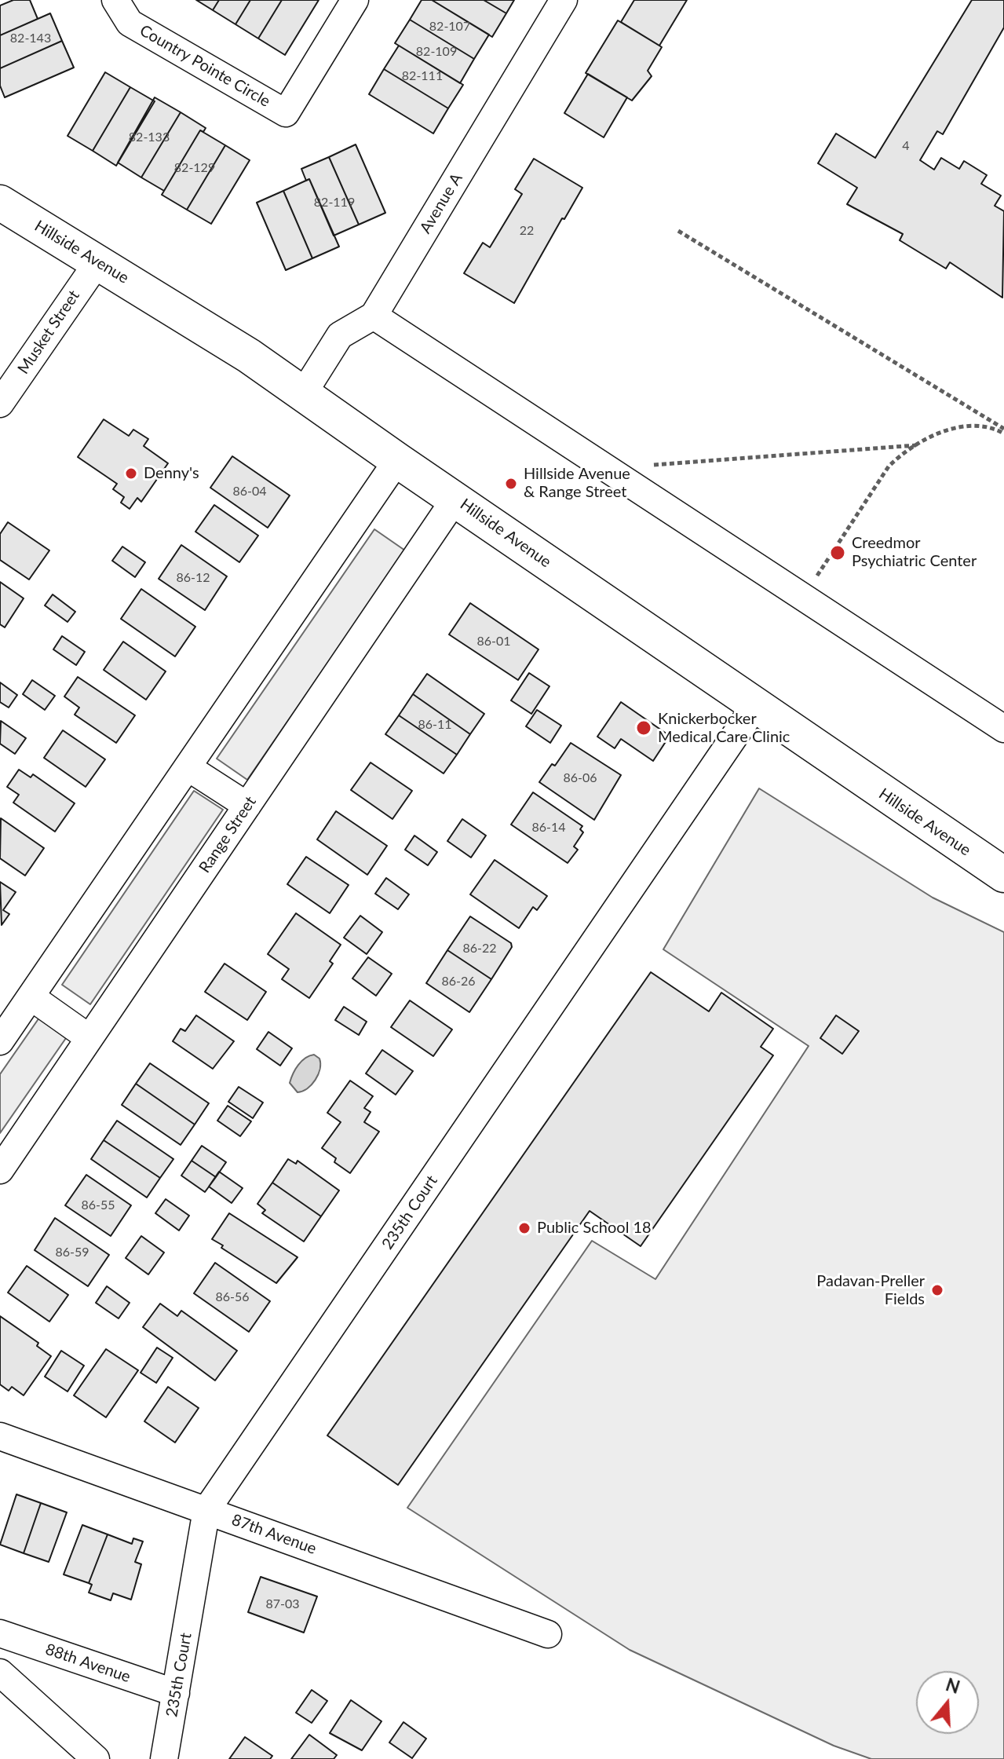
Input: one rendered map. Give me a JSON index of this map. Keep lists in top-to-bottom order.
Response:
{
  "streets": {
    "main road": ["Hillside Avenue"],
    "street": [
      "Country Pointe Circle",
      "Avenue A",
      "Musket Street",
      "Range Street",
      "235th Court",
      "87th Avenue",
      "88th Avenue"
    ]
  },
  "crossings": [
    ["Avenue A", "Hillside Avenue"],
    ["Hillside Avenue", "Musket Street"],
    ["Hillside Avenue", "Range Street"],
    ["Hillside Avenue", "235th Court"],
    ["235th Court", "87th Avenue"],
    ["235th Court", "88th Avenue"]
  ],
  "places": [
    "Denny's",
    "Hillside Avenue & Range Street",
    "Creedmor Psychiatric Center",
    "Knickerbocker Medical Care Clinic",
    "Public School 18",
    "Padavan-Preller Fields"
  ],
  "house_numbers": [
    "82-107",
    "82-143",
    "82-109",
    "82-111",
    "82-133",
    "4",
    "82-129",
    "82-119",
    "22",
    "86-04",
    "86-12",
    "86-01",
    "86-11",
    "86-06",
    "86-14",
    "86-22",
    "86-26",
    "86-55",
    "86-59",
    "86-56",
    "87-03"
  ],
  "north": "top"
}
